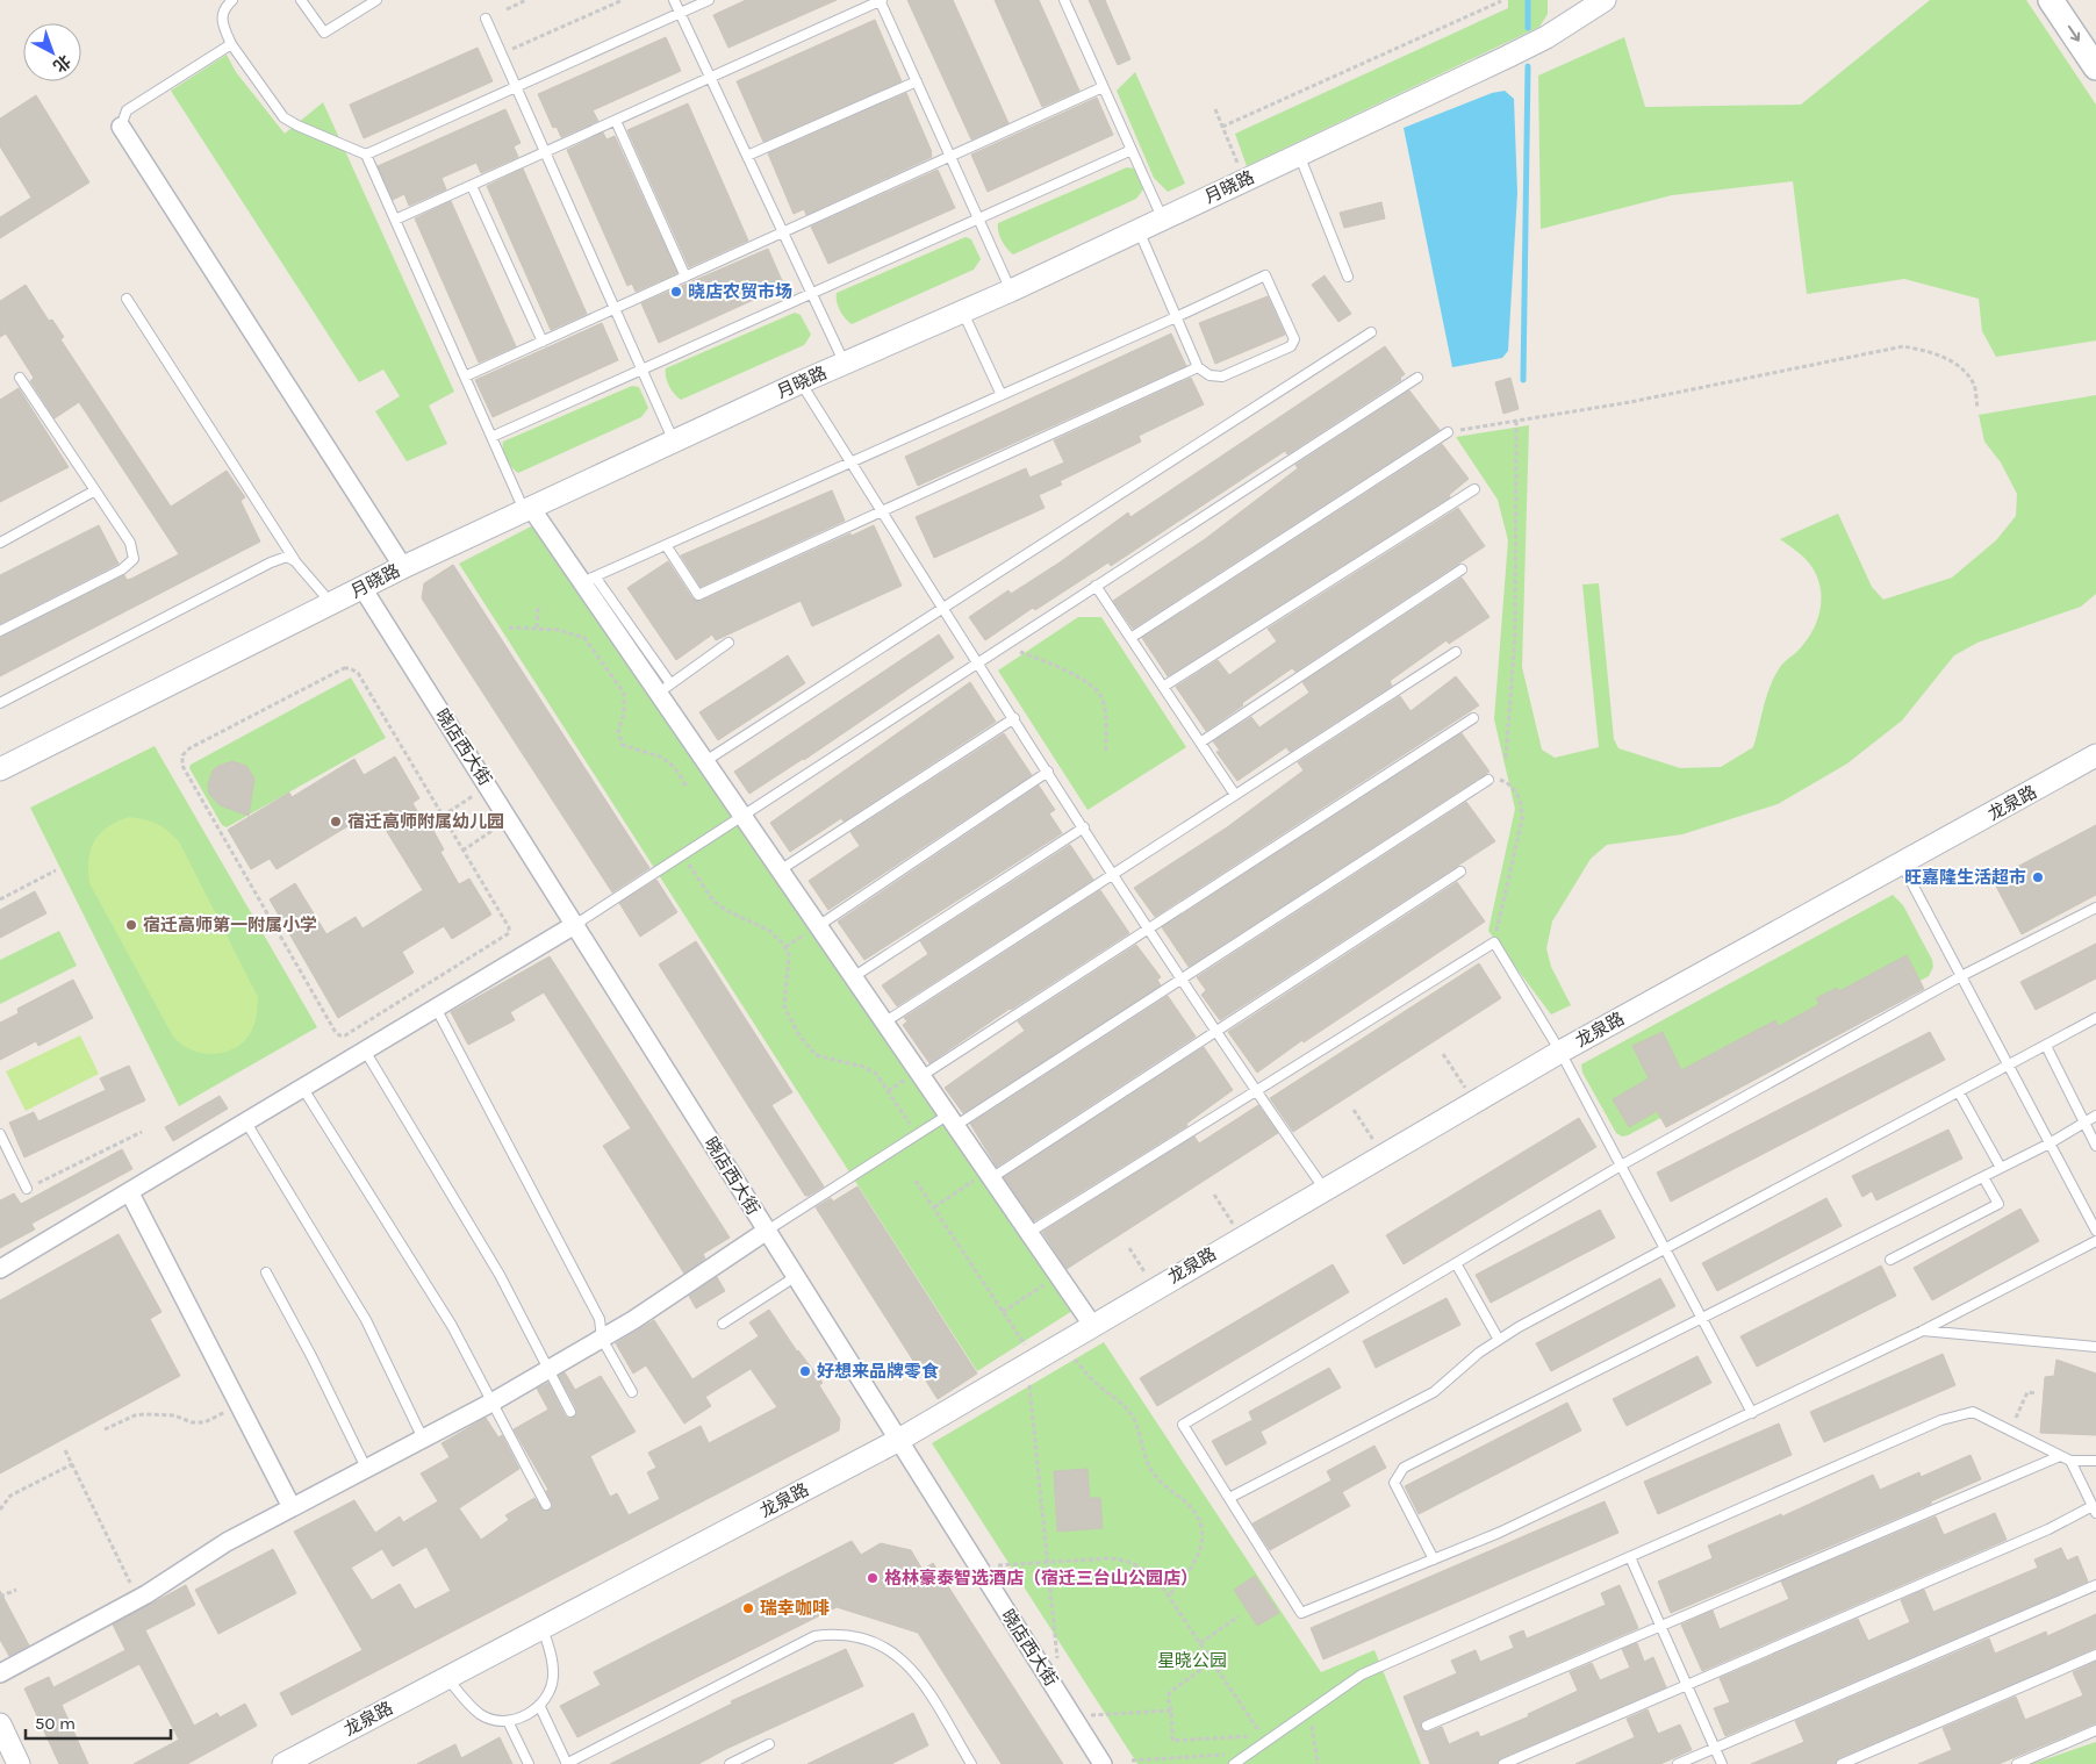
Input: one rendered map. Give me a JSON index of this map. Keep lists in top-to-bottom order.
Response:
{
  "streets": {
    "street": ["月晓路", "晓店西大街", "龙泉路"]
  },
  "crossings": [
    ["月晓路", "晓店西大街"],
    ["晓店西大街", "龙泉路"]
  ],
  "parks": ["星晓公园"],
  "places": [
    "晓店农贸市场",
    "宿迁高师附属幼儿园",
    "旺嘉隆生活超市",
    "宿迁高师第一附属小学",
    "好想来品牌零食",
    "格林豪泰智选酒店（宿迁三台山公园店）",
    "瑞幸咖啡"
  ],
  "scale_bar": "50 m",
  "north": "bottom right"
}
